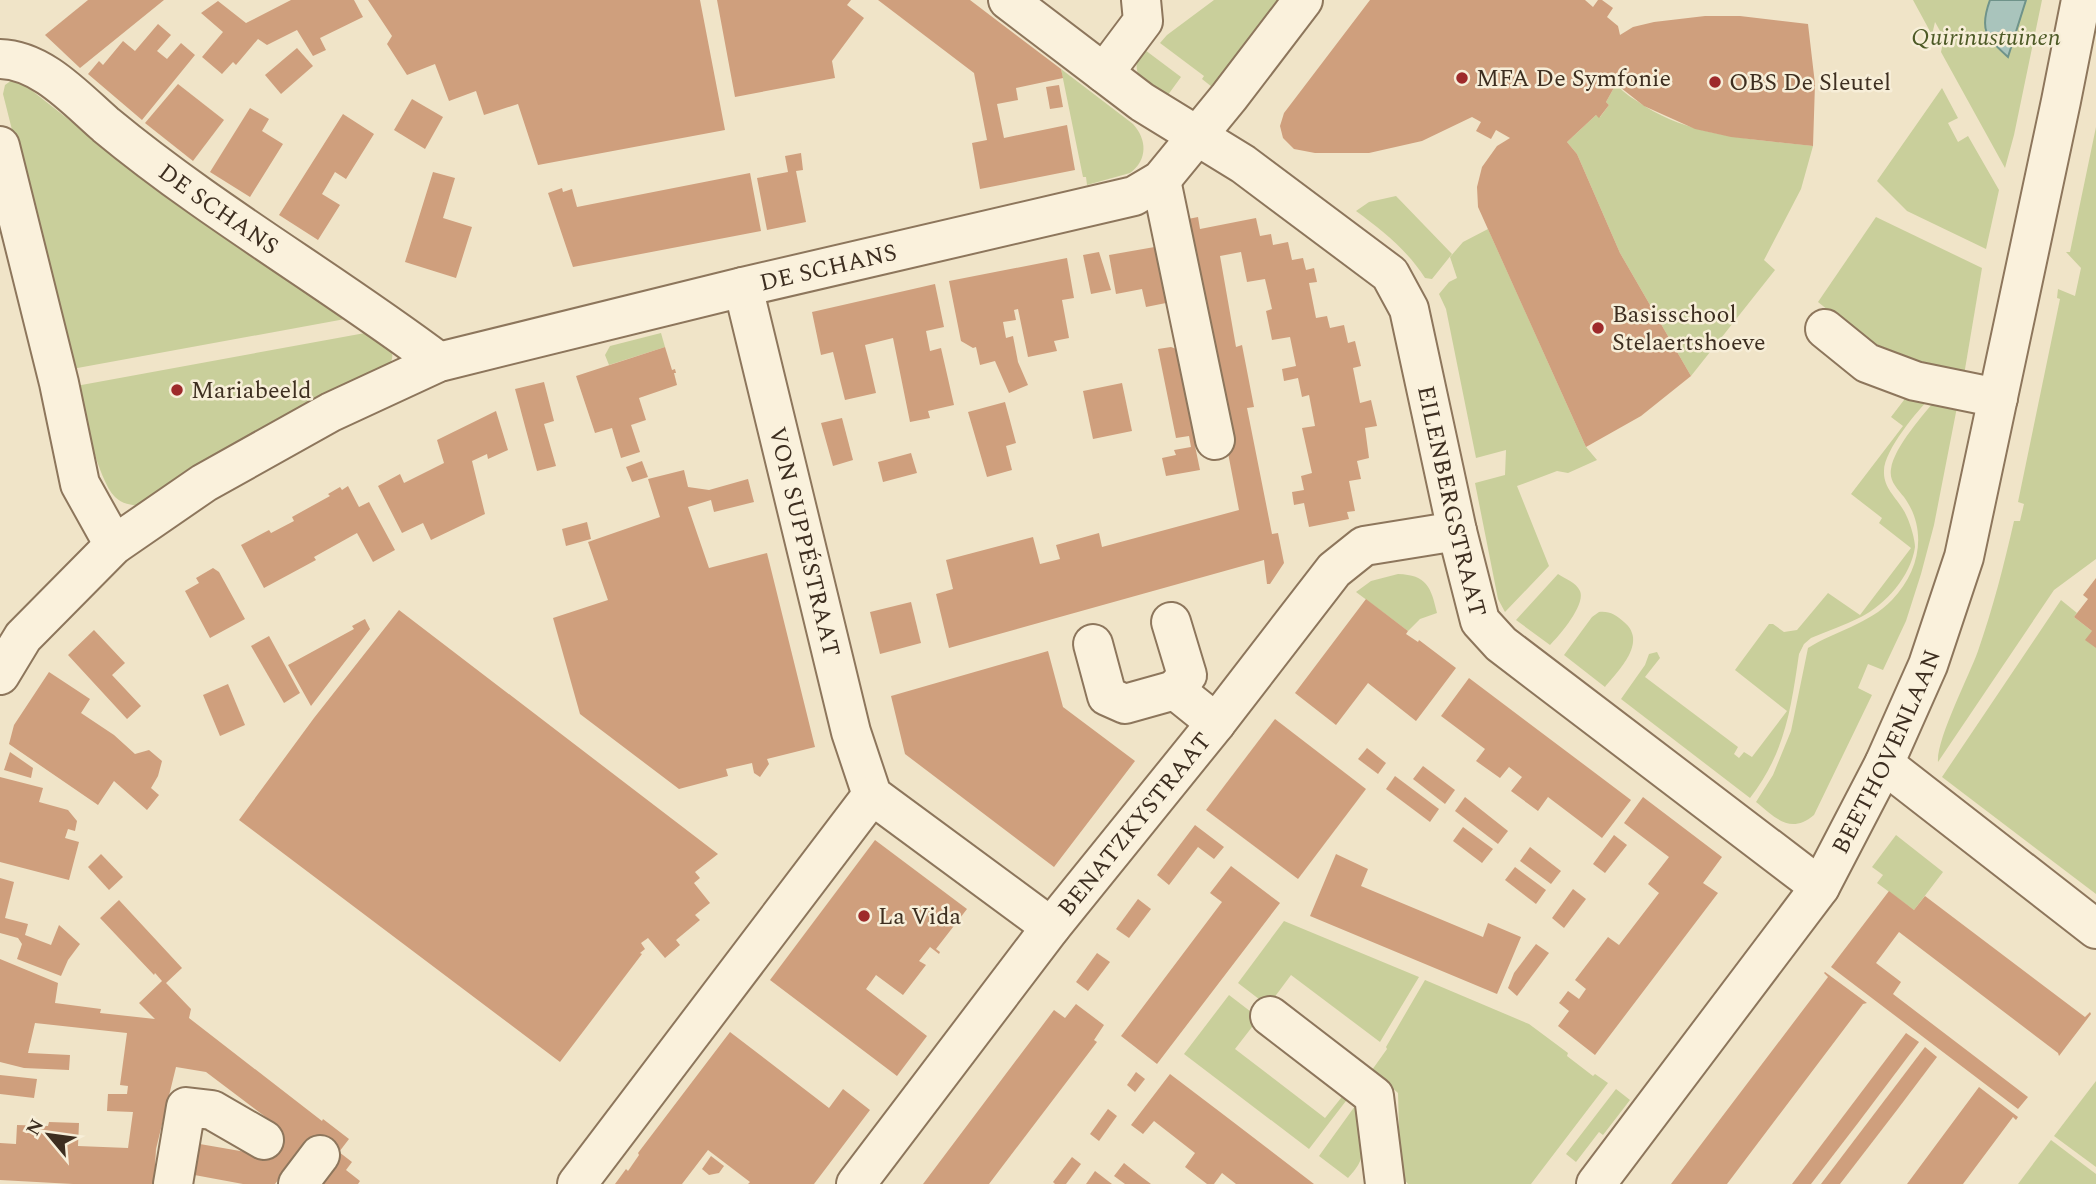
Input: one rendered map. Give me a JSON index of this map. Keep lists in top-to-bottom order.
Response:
{
  "streets": {
    "street": [
      "DE SCHANS",
      "EILENBERGSTRAAT",
      "VON SUPPÉSTRAAT",
      "BEETHOVENLAAN",
      "BENATZKYSTRAAT"
    ]
  },
  "crossings": [
    ["DE SCHANS", "EILENBERGSTRAAT"],
    ["DE SCHANS", "VON SUPPÉSTRAAT"],
    ["EILENBERGSTRAAT", "BEETHOVENLAAN"],
    ["EILENBERGSTRAAT", "BENATZKYSTRAAT"]
  ],
  "parks": ["Quirinustuinen"],
  "places": [
    "MFA De Symfonie",
    "OBS De Sleutel",
    "Basisschool Stelaertshoeve",
    "Mariabeeld",
    "La Vida"
  ],
  "north": "top left"
}
